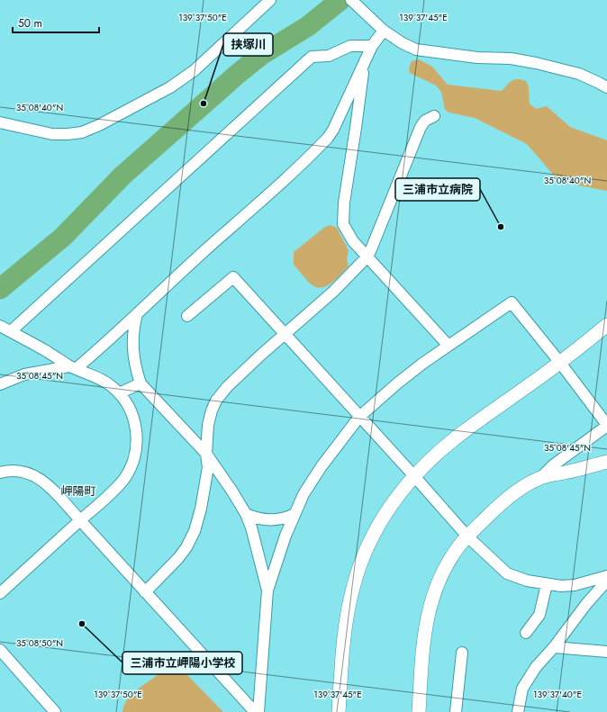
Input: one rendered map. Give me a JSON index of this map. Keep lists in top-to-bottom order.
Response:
{
  "districts": ["岬陽町"],
  "places": ["挟塚川", "三浦市立病院", "三浦市立岬陽小学校"],
  "scale_bar": "50 m",
  "coordinates": [
    "139°37'50\"E",
    "139°37'45\"E",
    "35°08'40\"N",
    "35°08'45\"N",
    "35°08'50\"N",
    "139°37'40\"E"
  ]
}
